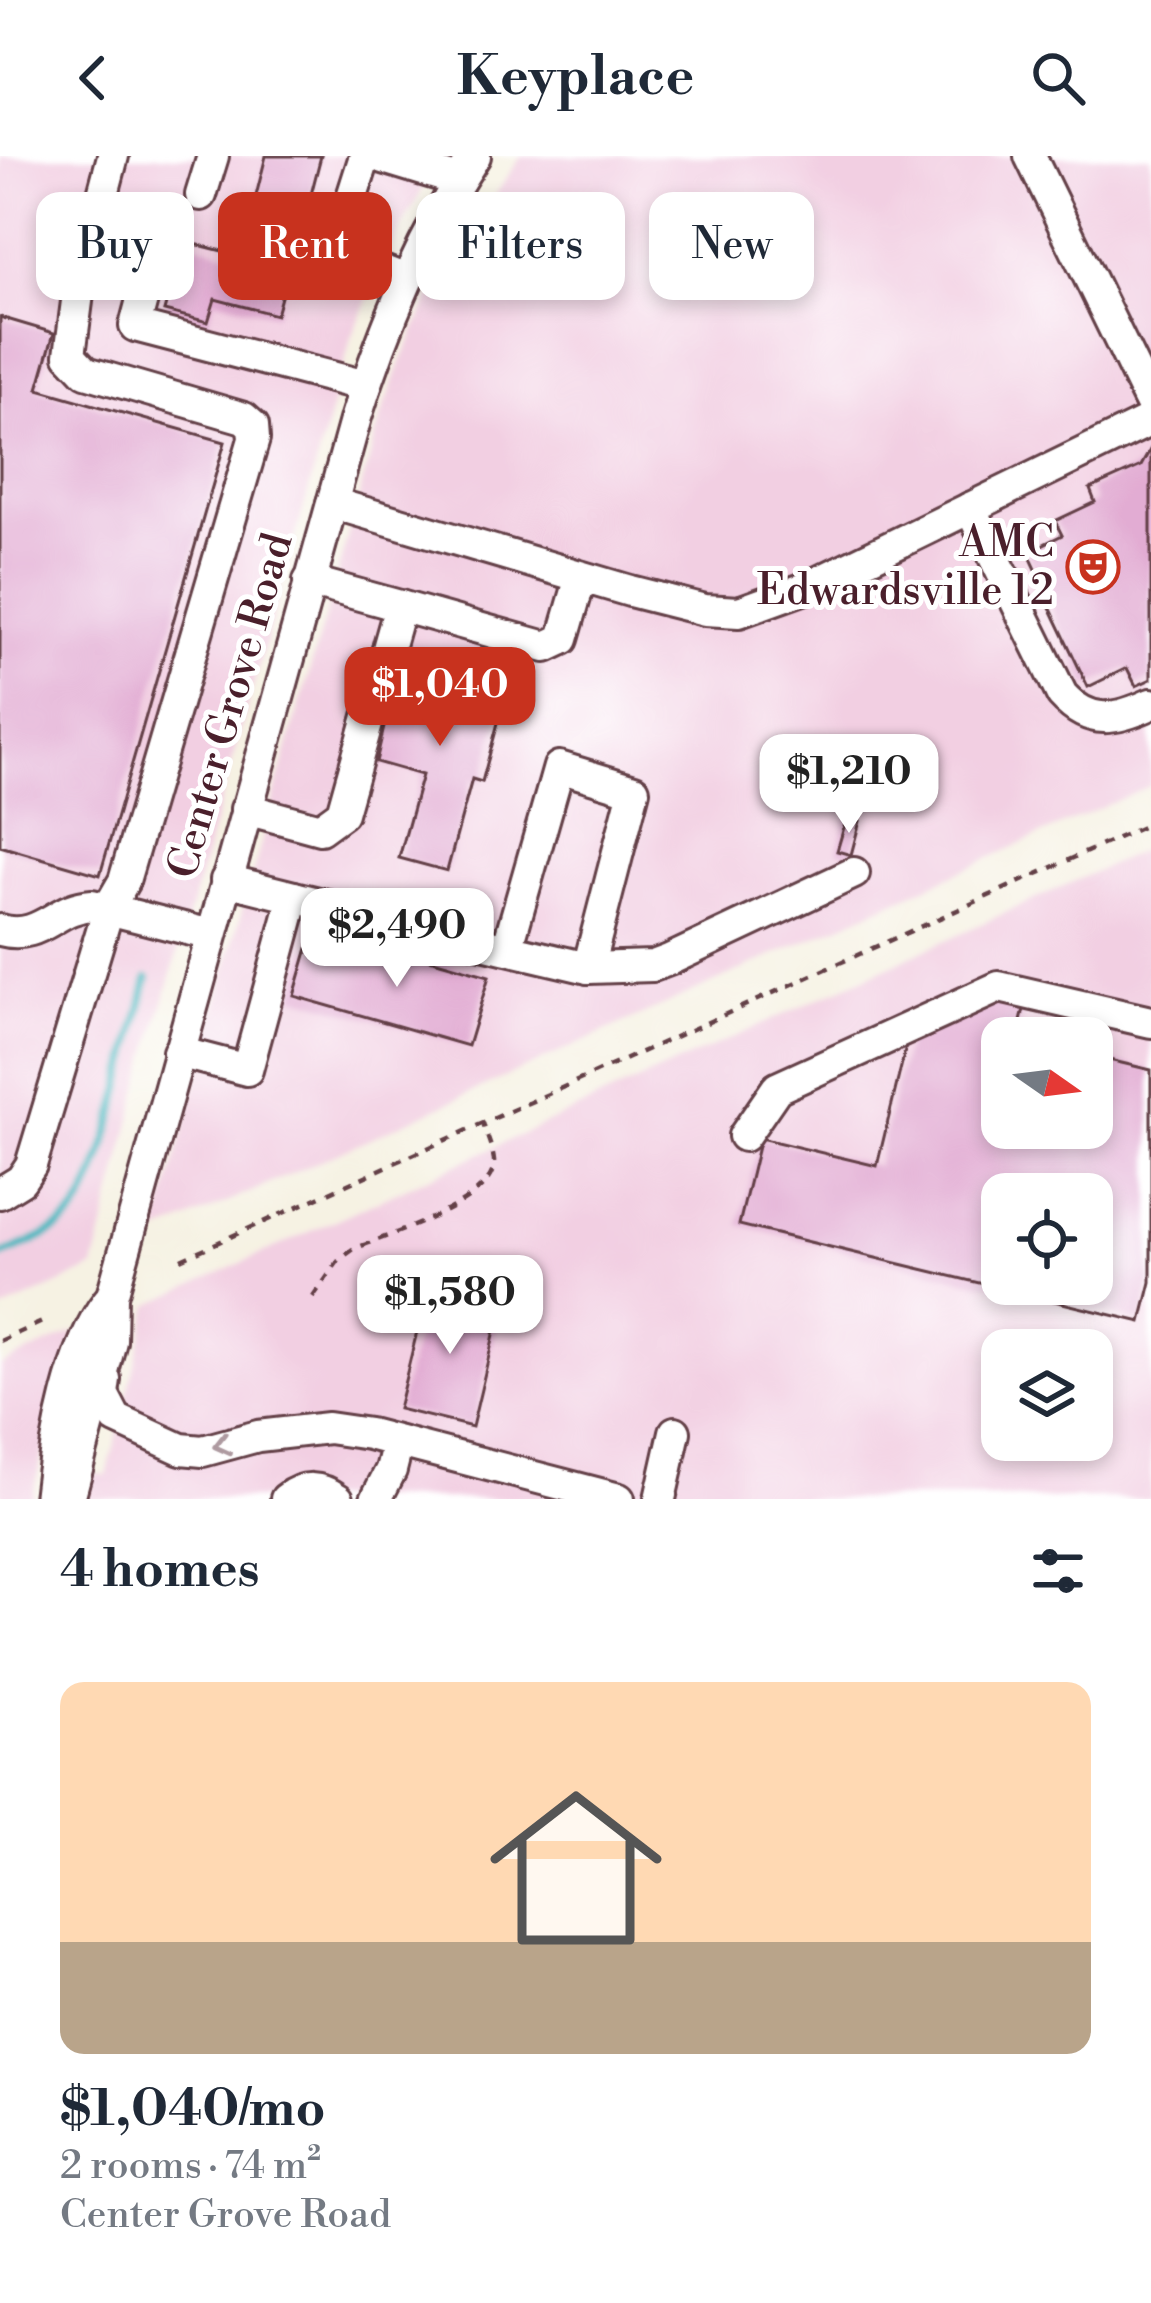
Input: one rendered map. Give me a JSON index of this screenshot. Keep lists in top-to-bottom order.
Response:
{
  "streets": {
    "street": ["Center Grove Road"]
  },
  "places": {
    "theatre": ["AMC Edwardsville 12"]
  },
  "north": "right",
  "page": {
    "header": "Keyplace",
    "chip": [
      "Buy",
      "Rent",
      "Filters",
      "New"
    ],
    "price": [
      "$1,040",
      "$1,210",
      "$2,490",
      "$1,580"
    ],
    "heading": "4 homes",
    "list": [
      {
        "name": "$1,040/mo",
        "note": "2 rooms · 74 m² · Center Grove Road"
      }
    ]
  }
}
